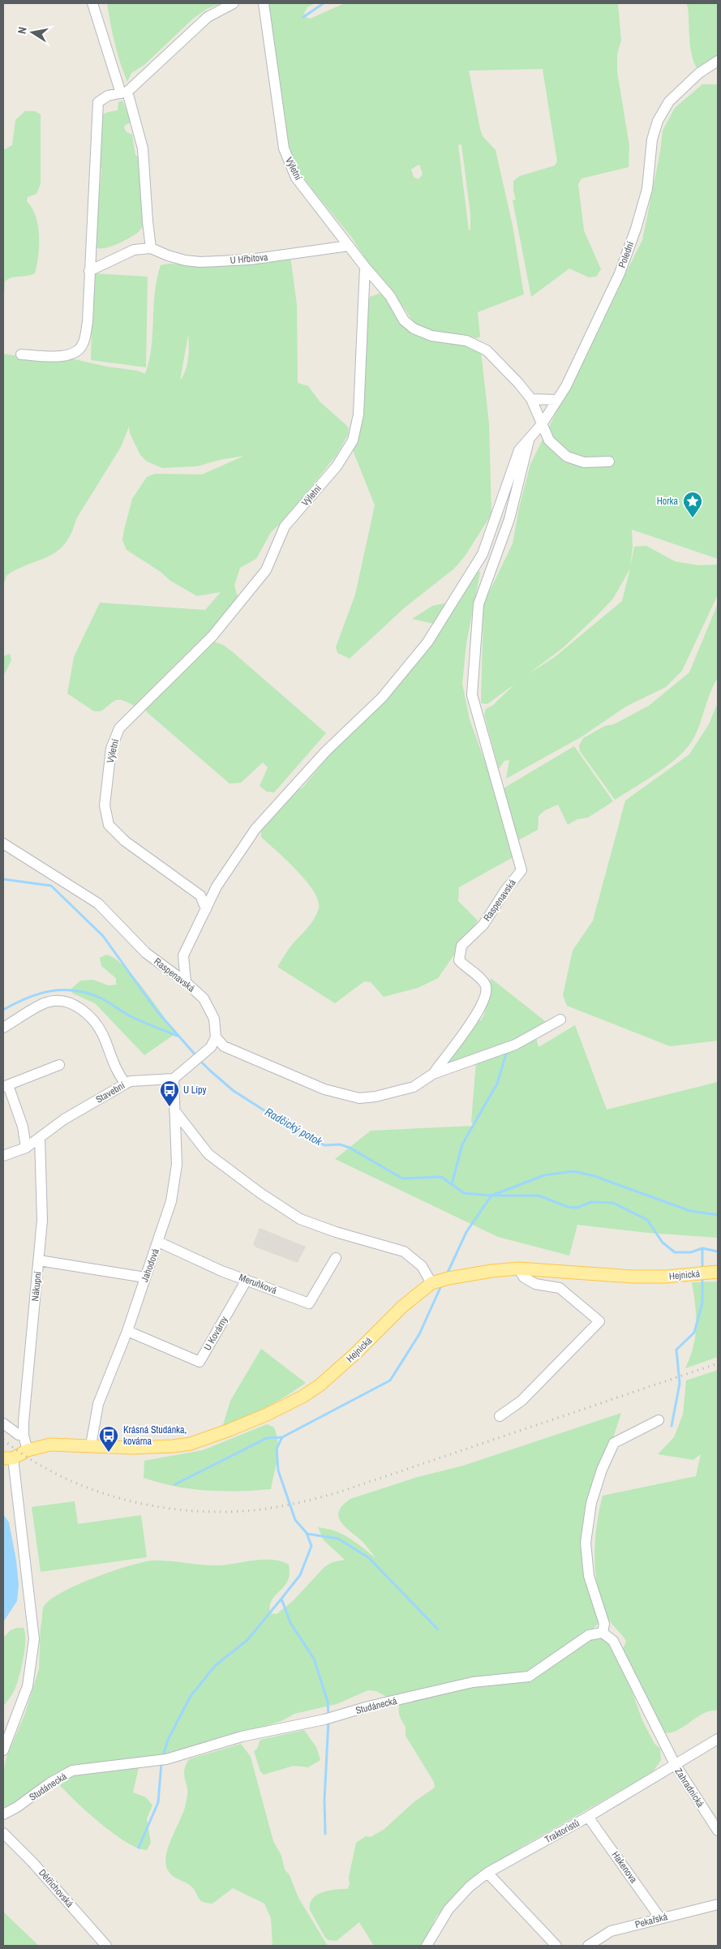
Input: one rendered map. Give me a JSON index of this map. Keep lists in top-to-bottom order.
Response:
{
  "streets": {
    "main road": ["Hejnická"],
    "street": [
      "Výletní",
      "Polední",
      "U Hřbitova",
      "Raspenavská",
      "Stavební",
      "Jahodová",
      "Meruňková",
      "Nákupní",
      "U Kovárny",
      "Studánecká",
      "Zahradnická",
      "Traktoristů",
      "Hakenova",
      "Dětřichovská",
      "Pekařská"
    ]
  },
  "crossings": [
    ["Výletní", "Polední"],
    ["Výletní", "U Hřbitova"],
    ["Polední", "Raspenavská"],
    ["Stavební", "Jahodová"],
    ["Stavební", "Nákupní"],
    ["Jahodová", "Hejnická"],
    ["Jahodová", "Meruňková"],
    ["Jahodová", "U Kovárny"],
    ["Hejnická", "Nákupní"],
    ["Meruňková", "U Kovárny"],
    ["Zahradnická", "Traktoristů"],
    ["Traktoristů", "Hakenova"],
    ["Hakenova", "Pekařská"]
  ],
  "water": ["Radčický potok"],
  "places": {
    "place": ["Horka"],
    "bus stop": ["U Lípy", "Krásná Studánka, kovárna"]
  },
  "north": "left"
}
